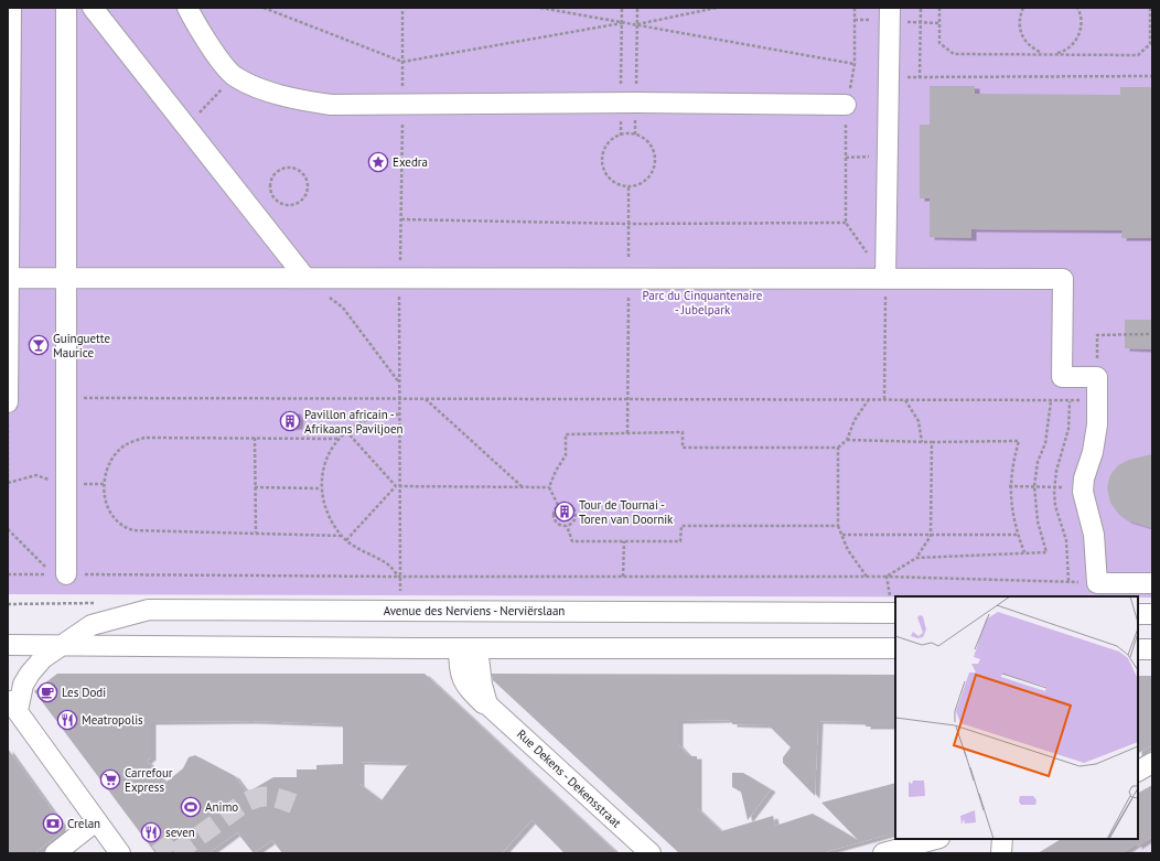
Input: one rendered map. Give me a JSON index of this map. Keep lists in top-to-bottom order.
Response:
{
  "streets": {
    "street": ["Avenue des Nerviens - Nerviërslaan", "Rue Dekens - Dekensstraat"]
  },
  "parks": ["Parc du Cinquantenaire - Jubelpark"],
  "places": {
    "place": ["Exedra"],
    "bar": ["Guinguette Maurice"],
    "building": ["Pavillon africain - Afrikaans Paviljoen", "Tour de Tournai - Toren van Doornik"],
    "cafe": ["Les Dodi"],
    "restaurant": ["Meatropolis", "seven"],
    "supermarket": ["Carrefour Express"],
    "sports": ["Animo"],
    "bank": ["Crelan"]
  }
}
